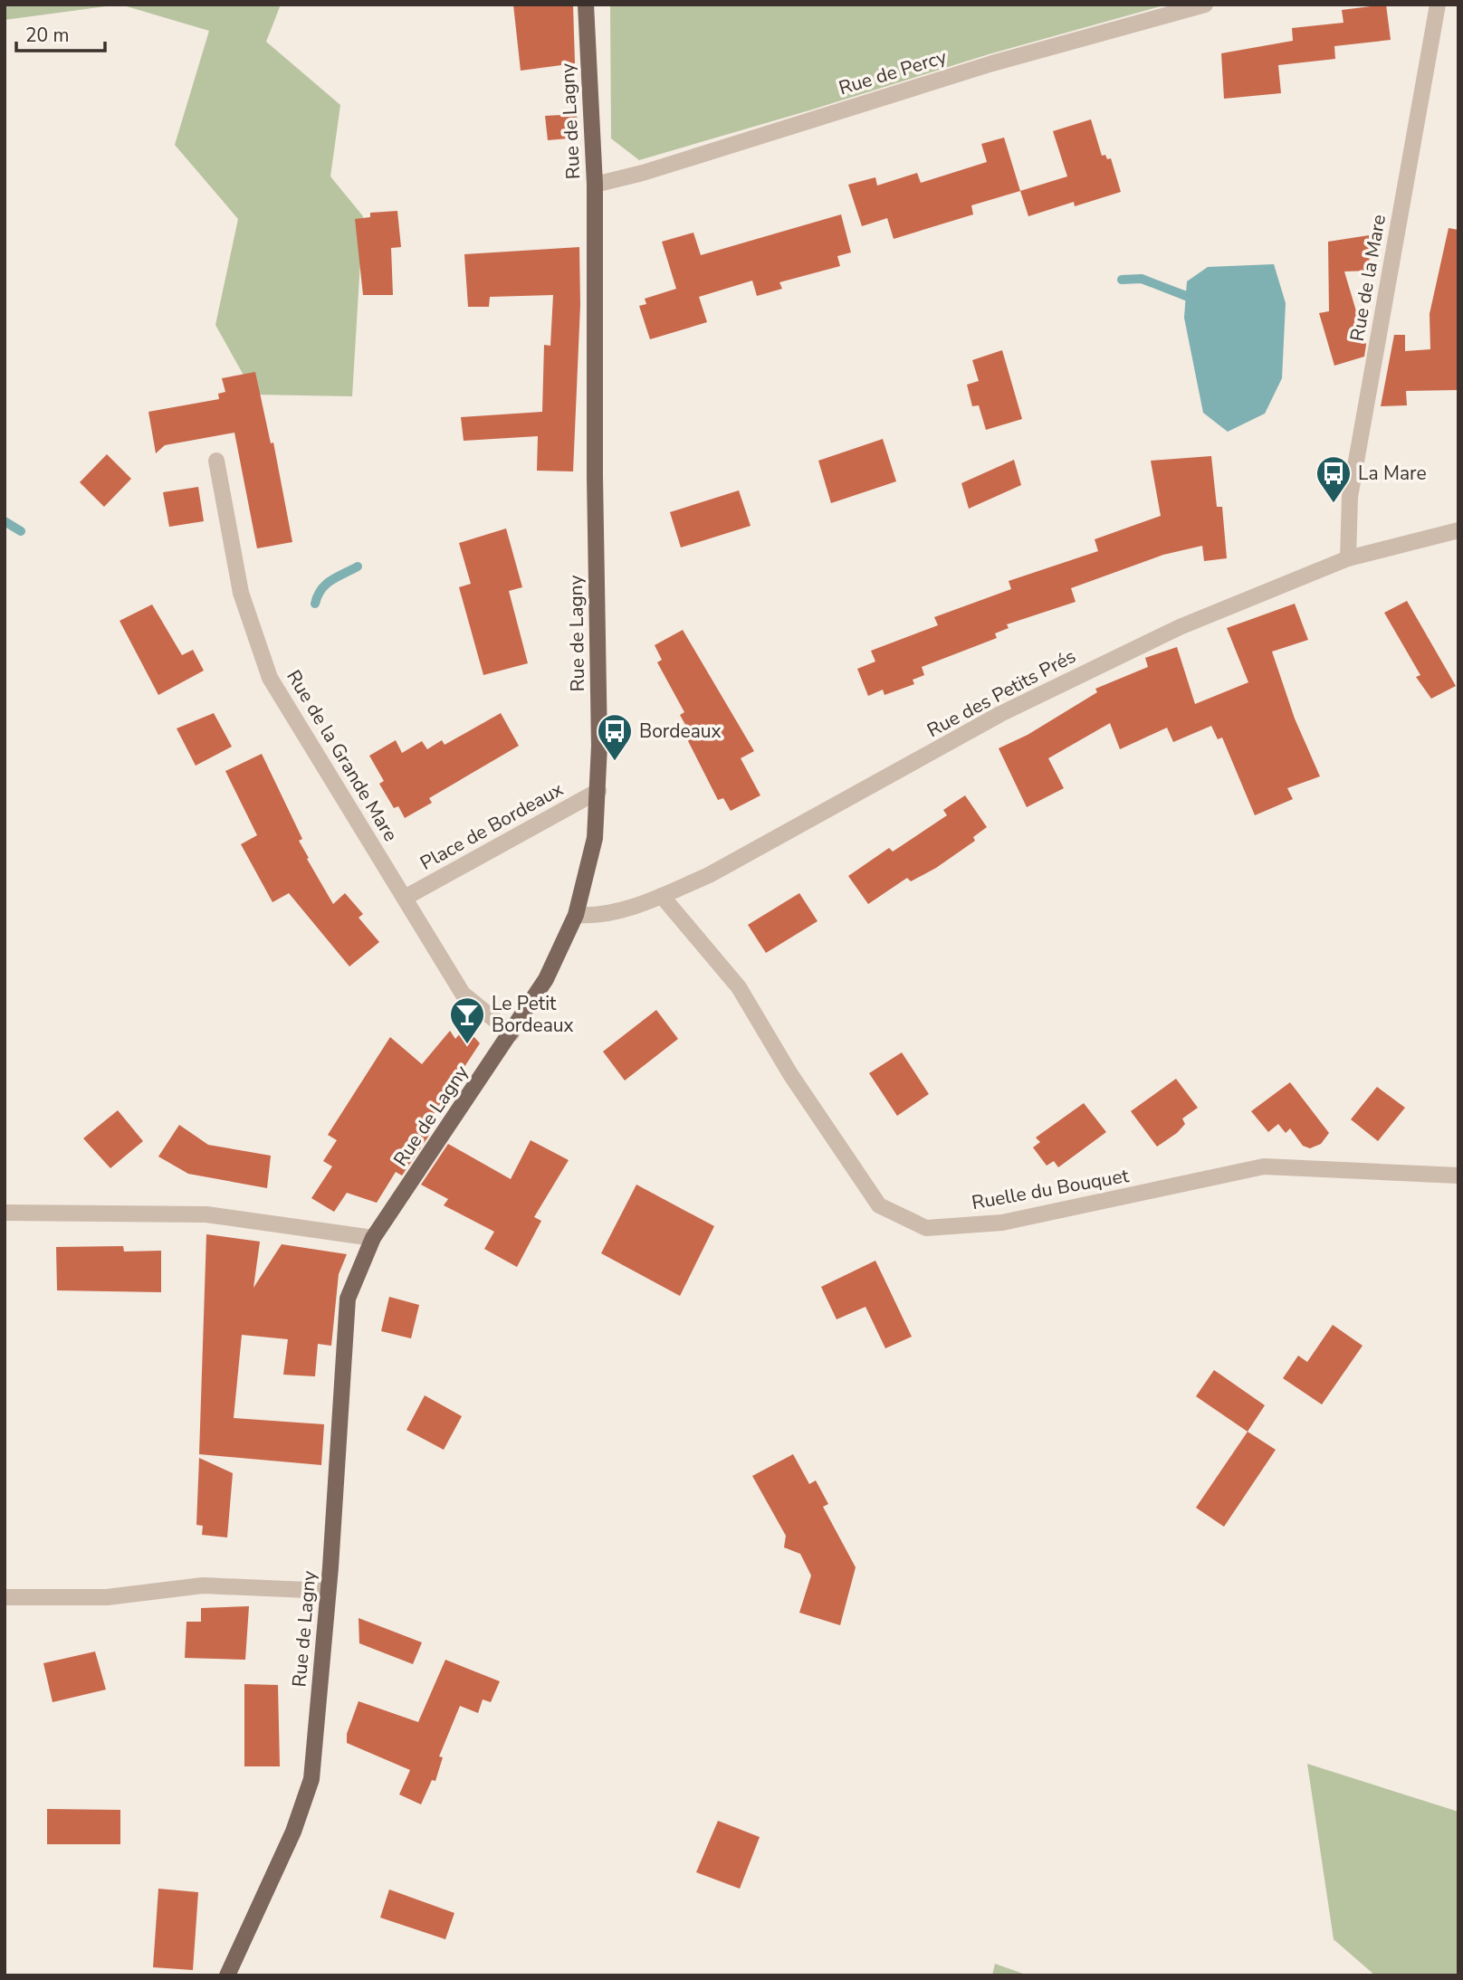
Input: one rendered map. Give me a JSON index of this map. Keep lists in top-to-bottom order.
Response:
{
  "streets": {
    "main road": ["Rue de Lagny"],
    "street": [
      "Rue de Percy",
      "Rue de la Mare",
      "Rue des Petits Prés",
      "Rue de la Grande Mare",
      "Place de Bordeaux",
      "Ruelle du Bouquet"
    ]
  },
  "crossings": [
    ["Rue de Percy", "Rue de Lagny"],
    ["Rue de Lagny", "Rue des Petits Prés"],
    ["Rue de Lagny", "Rue de la Grande Mare"],
    ["Rue de Lagny", "Place de Bordeaux"],
    ["Rue de la Mare", "Rue des Petits Prés"],
    ["Rue des Petits Prés", "Ruelle du Bouquet"],
    ["Rue de la Grande Mare", "Place de Bordeaux"]
  ],
  "places": {
    "bus stop": ["La Mare", "Bordeaux"],
    "bar": ["Le Petit Bordeaux"]
  },
  "scale_bar": "20 m"
}
